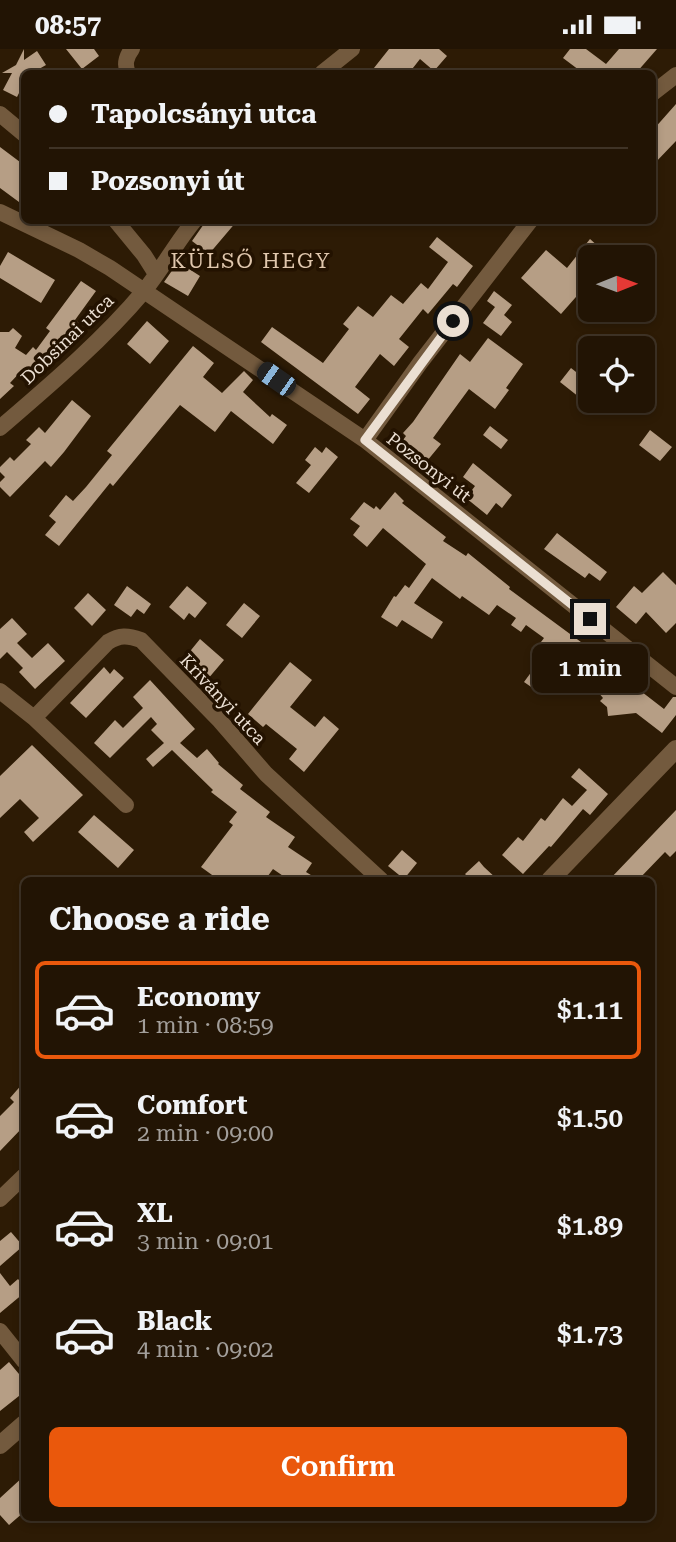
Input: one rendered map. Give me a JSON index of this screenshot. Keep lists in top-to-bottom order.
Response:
{
  "streets": {
    "street": ["Dobsinai utca", "Pozsonyi út", "Kriványi utca"]
  },
  "crossings": [
    ["Dobsinai utca", "Pozsonyi út"]
  ],
  "districts": ["KÜLSŐ HEGY"],
  "north": "right",
  "page": {
    "status": "08:57",
    "banner": ["Tapolcsányi utca", "Pozsonyi út"],
    "bubble": "1 min",
    "heading": "Choose a ride",
    "list": [
      {
        "name": "Economy",
        "note": "1 min · 08:59",
        "value": "$1.11"
      },
      {
        "name": "Comfort",
        "note": "2 min · 09:00",
        "value": "$1.50"
      },
      {
        "name": "XL",
        "note": "3 min · 09:01",
        "value": "$1.89"
      },
      {
        "name": "Black",
        "note": "4 min · 09:02",
        "value": "$1.73"
      }
    ],
    "buttons": "Confirm"
  }
}
